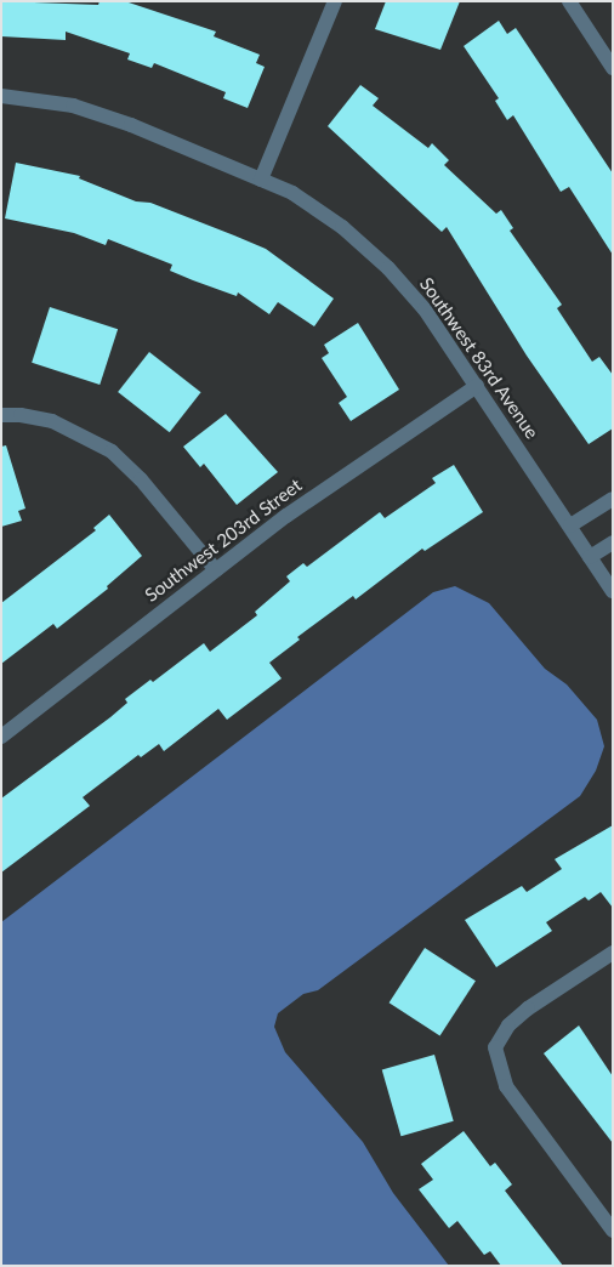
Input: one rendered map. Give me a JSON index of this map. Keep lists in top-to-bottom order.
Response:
{
  "streets": {
    "street": ["Southwest 83rd Avenue", "Southwest 203rd Street"]
  },
  "crossings": [
    ["Southwest 83rd Avenue", "Southwest 203rd Street"]
  ]
}
